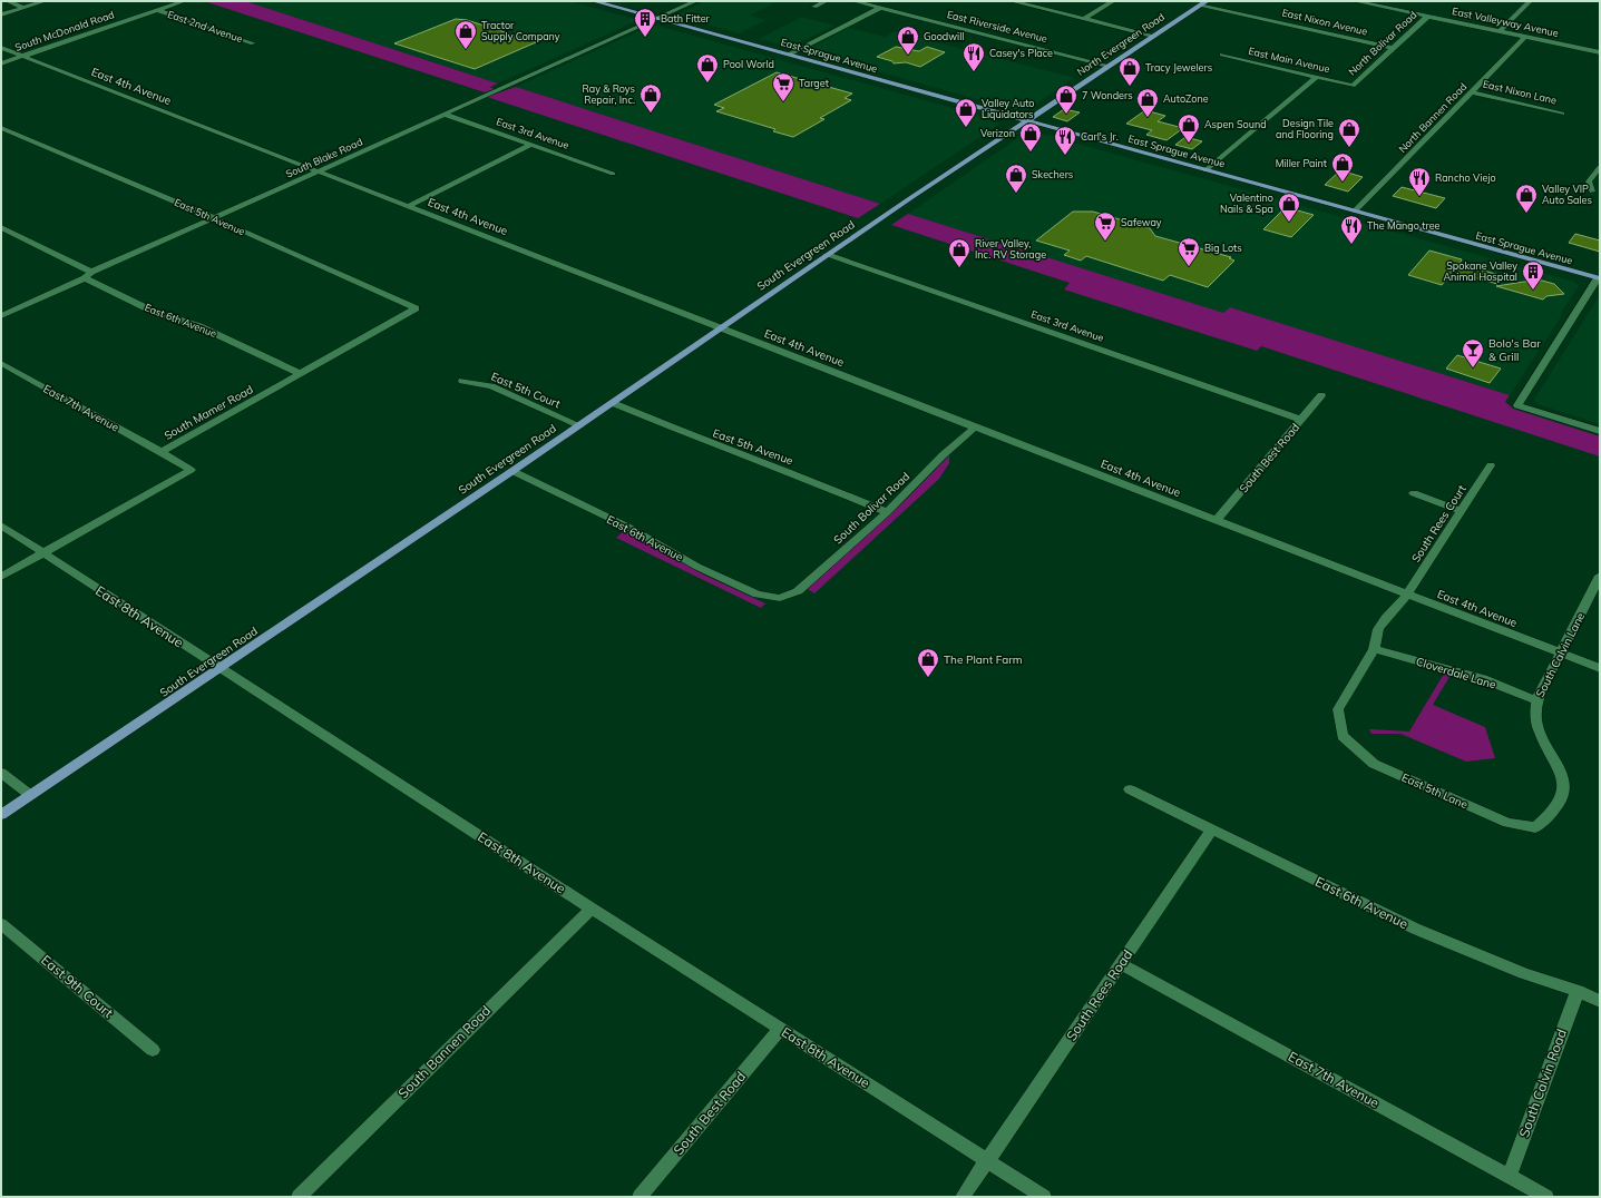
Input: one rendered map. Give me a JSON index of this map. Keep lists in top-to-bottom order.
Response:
{
  "streets": {
    "main road": ["North Evergreen Road", "East Sprague Avenue", "South Evergreen Road"],
    "street": [
      "East Nixon Avenue",
      "East Valleyway Avenue",
      "East 2nd Avenue",
      "East Riverside Avenue",
      "South McDonald Road",
      "North Bolivar Road",
      "East Main Avenue",
      "East 4th Avenue",
      "East Nixon Lane",
      "North Bannen Road",
      "East 3rd Avenue",
      "South Blake Road",
      "East 5th Avenue",
      "East 6th Avenue",
      "East 5th Court",
      "East 7th Avenue",
      "South Mamer Road",
      "South Best Road",
      "South Bolivar Road",
      "South Rees Court",
      "East 8th Avenue",
      "South Calvin Lane",
      "Cloverdale Lane",
      "East 5th Lane",
      "East 9th Court",
      "South Rees Road",
      "South Bannen Road",
      "South Calvin Road"
    ]
  },
  "crossings": [
    ["East Nixon Avenue", "North Bolivar Road"],
    ["East Nixon Avenue", "North Evergreen Road"],
    ["East Valleyway Avenue", "North Bolivar Road"],
    ["East Valleyway Avenue", "North Bannen Road"],
    ["East 2nd Avenue", "South McDonald Road"],
    ["East Riverside Avenue", "North Evergreen Road"],
    ["South McDonald Road", "East 4th Avenue"],
    ["North Bolivar Road", "East Main Avenue"],
    ["North Evergreen Road", "East Sprague Avenue"],
    ["North Evergreen Road", "South Evergreen Road"],
    ["East Sprague Avenue", "North Bannen Road"],
    ["East Sprague Avenue", "South Blake Road"],
    ["East Sprague Avenue", "South Evergreen Road"],
    ["East 4th Avenue", "South Blake Road"],
    ["East 4th Avenue", "South Evergreen Road"],
    ["East 4th Avenue", "South Best Road"],
    ["East 4th Avenue", "South Bolivar Road"],
    ["East 4th Avenue", "South Rees Court"],
    ["East 4th Avenue", "South Calvin Lane"],
    ["East Nixon Lane", "North Bannen Road"],
    ["East 3rd Avenue", "South Blake Road"],
    ["East 3rd Avenue", "South Evergreen Road"],
    ["East 3rd Avenue", "South Best Road"],
    ["South Blake Road", "East 5th Avenue"],
    ["South Blake Road", "East 6th Avenue"],
    ["East 5th Avenue", "South Evergreen Road"],
    ["East 5th Avenue", "South Mamer Road"],
    ["East 5th Avenue", "South Bolivar Road"],
    ["South Evergreen Road", "East 6th Avenue"],
    ["South Evergreen Road", "East 5th Court"],
    ["South Evergreen Road", "East 8th Avenue"],
    ["East 6th Avenue", "South Mamer Road"],
    ["East 6th Avenue", "South Bolivar Road"],
    ["East 6th Avenue", "South Rees Road"],
    ["East 6th Avenue", "South Calvin Road"],
    ["East 7th Avenue", "South Mamer Road"],
    ["East 7th Avenue", "South Rees Road"],
    ["East 7th Avenue", "South Calvin Road"],
    ["South Mamer Road", "East 8th Avenue"],
    ["South Best Road", "East 8th Avenue"],
    ["South Rees Court", "Cloverdale Lane"],
    ["South Rees Court", "East 5th Lane"],
    ["East 8th Avenue", "South Rees Road"],
    ["East 8th Avenue", "South Bannen Road"],
    ["South Calvin Lane", "Cloverdale Lane"],
    ["South Calvin Lane", "East 5th Lane"]
  ],
  "places": {
    "building": ["Bath Fitter", "Spokane Valley Animal Hospital"],
    "shop": [
      "Tractor Supply Company",
      "Goodwill",
      "Pool World",
      "Tracy Jewelers",
      "Ray & Roys Repair, Inc.",
      "7 Wonders",
      "AutoZone",
      "Valley Auto Liquidators",
      "Aspen Sound",
      "Design Tile and Flooring",
      "Verizon",
      "Miller Paint",
      "Skechers",
      "Valley VIP Auto Sales",
      "Valentino Nails & Spa",
      "River Valley, Inc. RV Storage",
      "The Plant Farm"
    ],
    "restaurant": [
      "Casey's Place",
      "Carl's Jr.",
      "Rancho Viejo",
      "The Mango tree"
    ],
    "supermarket": ["Target", "Safeway", "Big Lots"],
    "bar": ["Bolo's Bar & Grill"]
  }
}
